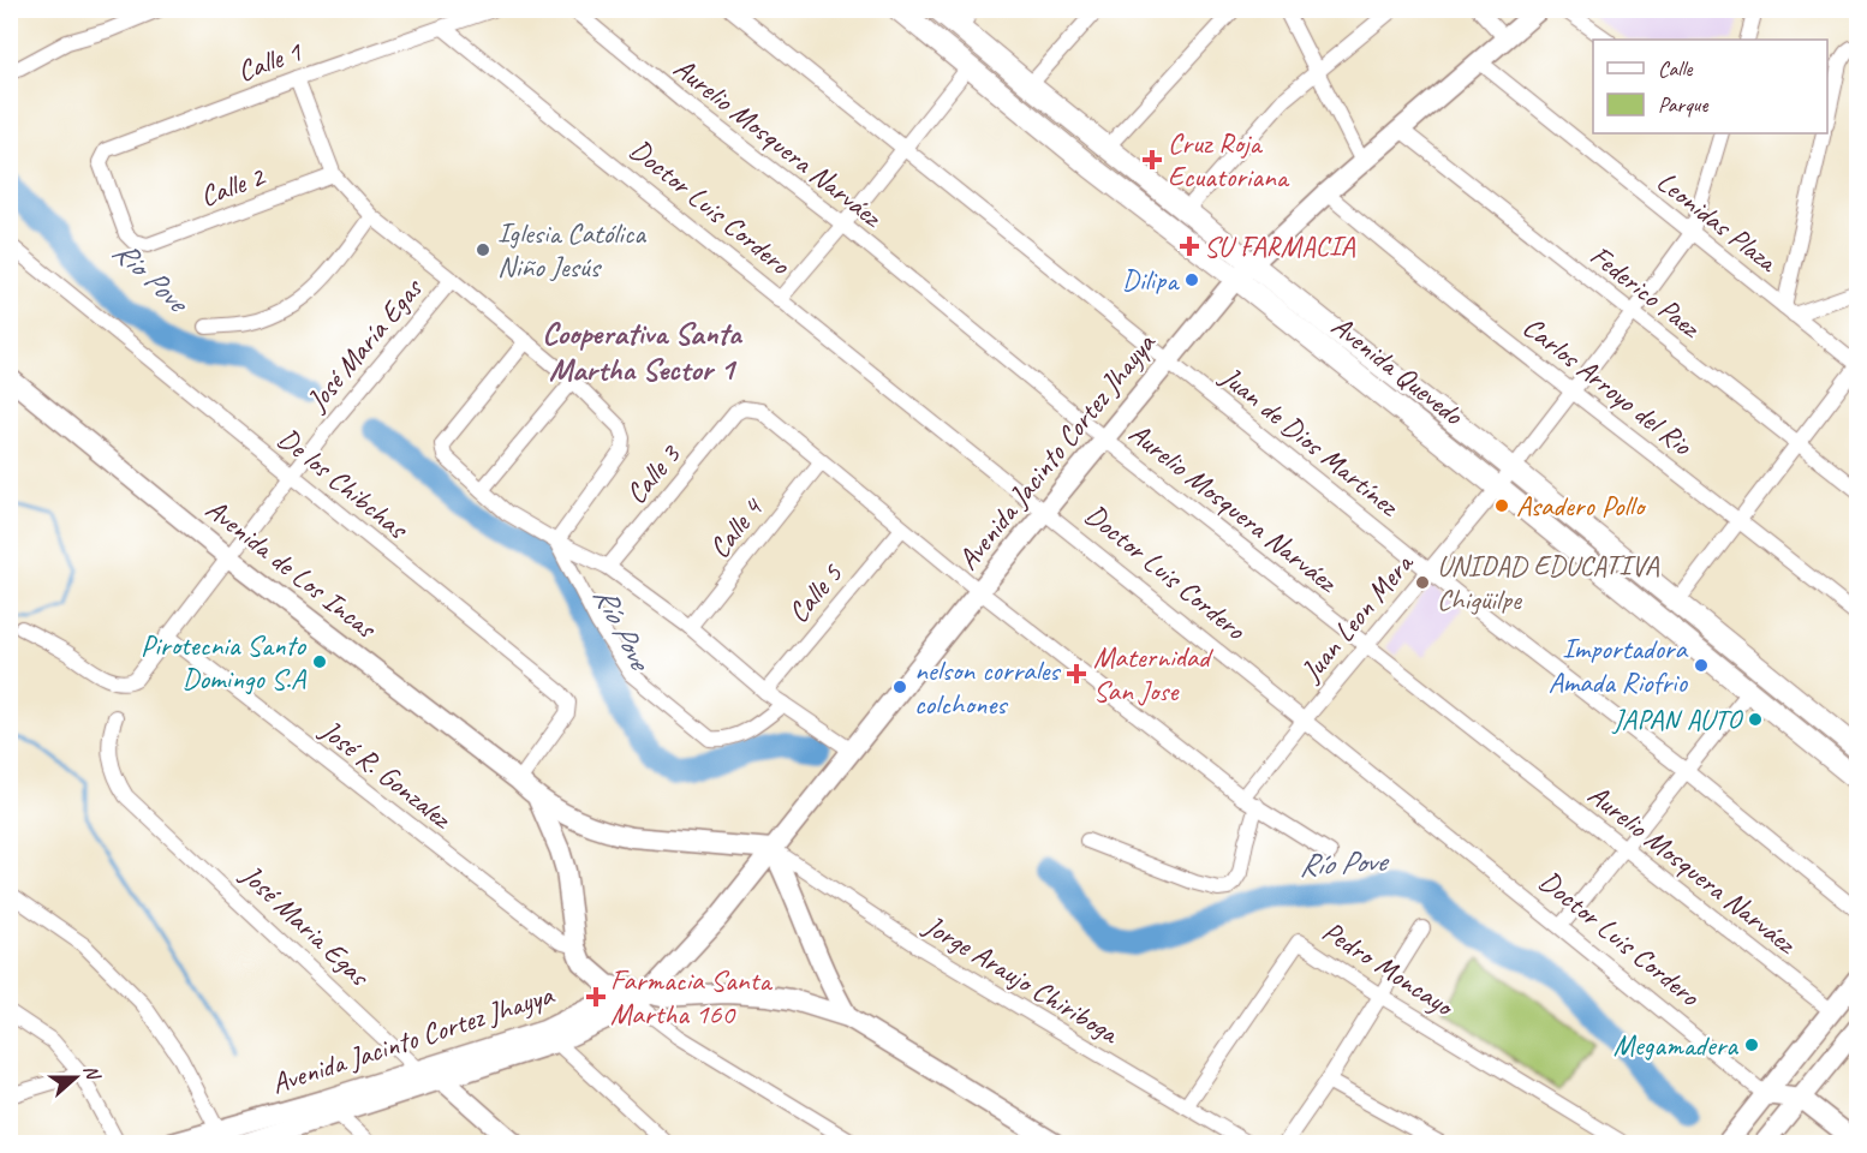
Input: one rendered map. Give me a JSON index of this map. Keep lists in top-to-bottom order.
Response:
{
  "streets": {
    "main road": [
      "Avenida Quevedo",
      "Avenida Jacinto Cortez Jhayya",
      "Avenida de Los Incas",
      "José Maria Egas"
    ],
    "street": [
      "Calle 1",
      "Aurelio Mosquera Narváez",
      "Calle 2",
      "Doctor Luis Cordero",
      "Leonidas Plaza",
      "Federico Paez",
      "José María Egas",
      "Carlos Arroyo del Rio",
      "Juan de Dios Martínez",
      "Calle 3",
      "De los Chibchas",
      "Calle 4",
      "Calle 5",
      "Juan Leon Mera",
      "José R. Gonzalez",
      "Pedro Moncayo",
      "Jorge Araujo Chiriboga"
    ]
  },
  "crossings": [
    ["Calle 1", "Calle 2"],
    ["Calle 1", "Doctor Luis Cordero"],
    ["Aurelio Mosquera Narváez", "Avenida Jacinto Cortez Jhayya"],
    ["Aurelio Mosquera Narváez", "Juan Leon Mera"],
    ["Doctor Luis Cordero", "Avenida Jacinto Cortez Jhayya"],
    ["Doctor Luis Cordero", "Juan Leon Mera"],
    ["Leonidas Plaza", "Avenida Jacinto Cortez Jhayya"],
    ["Leonidas Plaza", "Juan Leon Mera"],
    ["Federico Paez", "Avenida Jacinto Cortez Jhayya"],
    ["Federico Paez", "Juan Leon Mera"],
    ["José María Egas", "De los Chibchas"],
    ["José María Egas", "Avenida de Los Incas"],
    ["José María Egas", "José R. Gonzalez"],
    ["Avenida Quevedo", "Avenida Jacinto Cortez Jhayya"],
    ["Avenida Quevedo", "Juan Leon Mera"],
    ["Carlos Arroyo del Rio", "Avenida Jacinto Cortez Jhayya"],
    ["Carlos Arroyo del Rio", "Juan Leon Mera"],
    ["Juan de Dios Martínez", "Avenida Jacinto Cortez Jhayya"],
    ["Juan de Dios Martínez", "Juan Leon Mera"],
    ["Avenida Jacinto Cortez Jhayya", "Avenida de Los Incas"],
    ["Avenida Jacinto Cortez Jhayya", "José Maria Egas"],
    ["Avenida Jacinto Cortez Jhayya", "Jorge Araujo Chiriboga"],
    ["Calle 3", "Calle 4"],
    ["De los Chibchas", "Avenida de Los Incas"],
    ["Avenida de Los Incas", "José R. Gonzalez"],
    ["Avenida de Los Incas", "Jorge Araujo Chiriboga"],
    ["Pedro Moncayo", "Jorge Araujo Chiriboga"]
  ],
  "districts": ["Cooperativa Santa Martha Sector 1"],
  "water": ["Rio Pove", "Río Pove"],
  "places": {
    "health": [
      "Cruz Roja Ecuatoriana",
      "SU FARMACIA",
      "Maternidad San Jose",
      "Farmacia Santa Martha 160"
    ],
    "other": [
      "Iglesia Católica Niño Jesús",
      "Dilipa",
      "Asadero Pollo",
      "UNIDAD EDUCATIVA Chigüilpe",
      "Pirotecnia Santo Domingo S.A",
      "Importadora Amada Riofrio",
      "nelson corrales colchones",
      "JAPAN AUTO",
      "Megamadera"
    ]
  },
  "legend": ["Calle", "Parque"],
  "north": "right"
}
